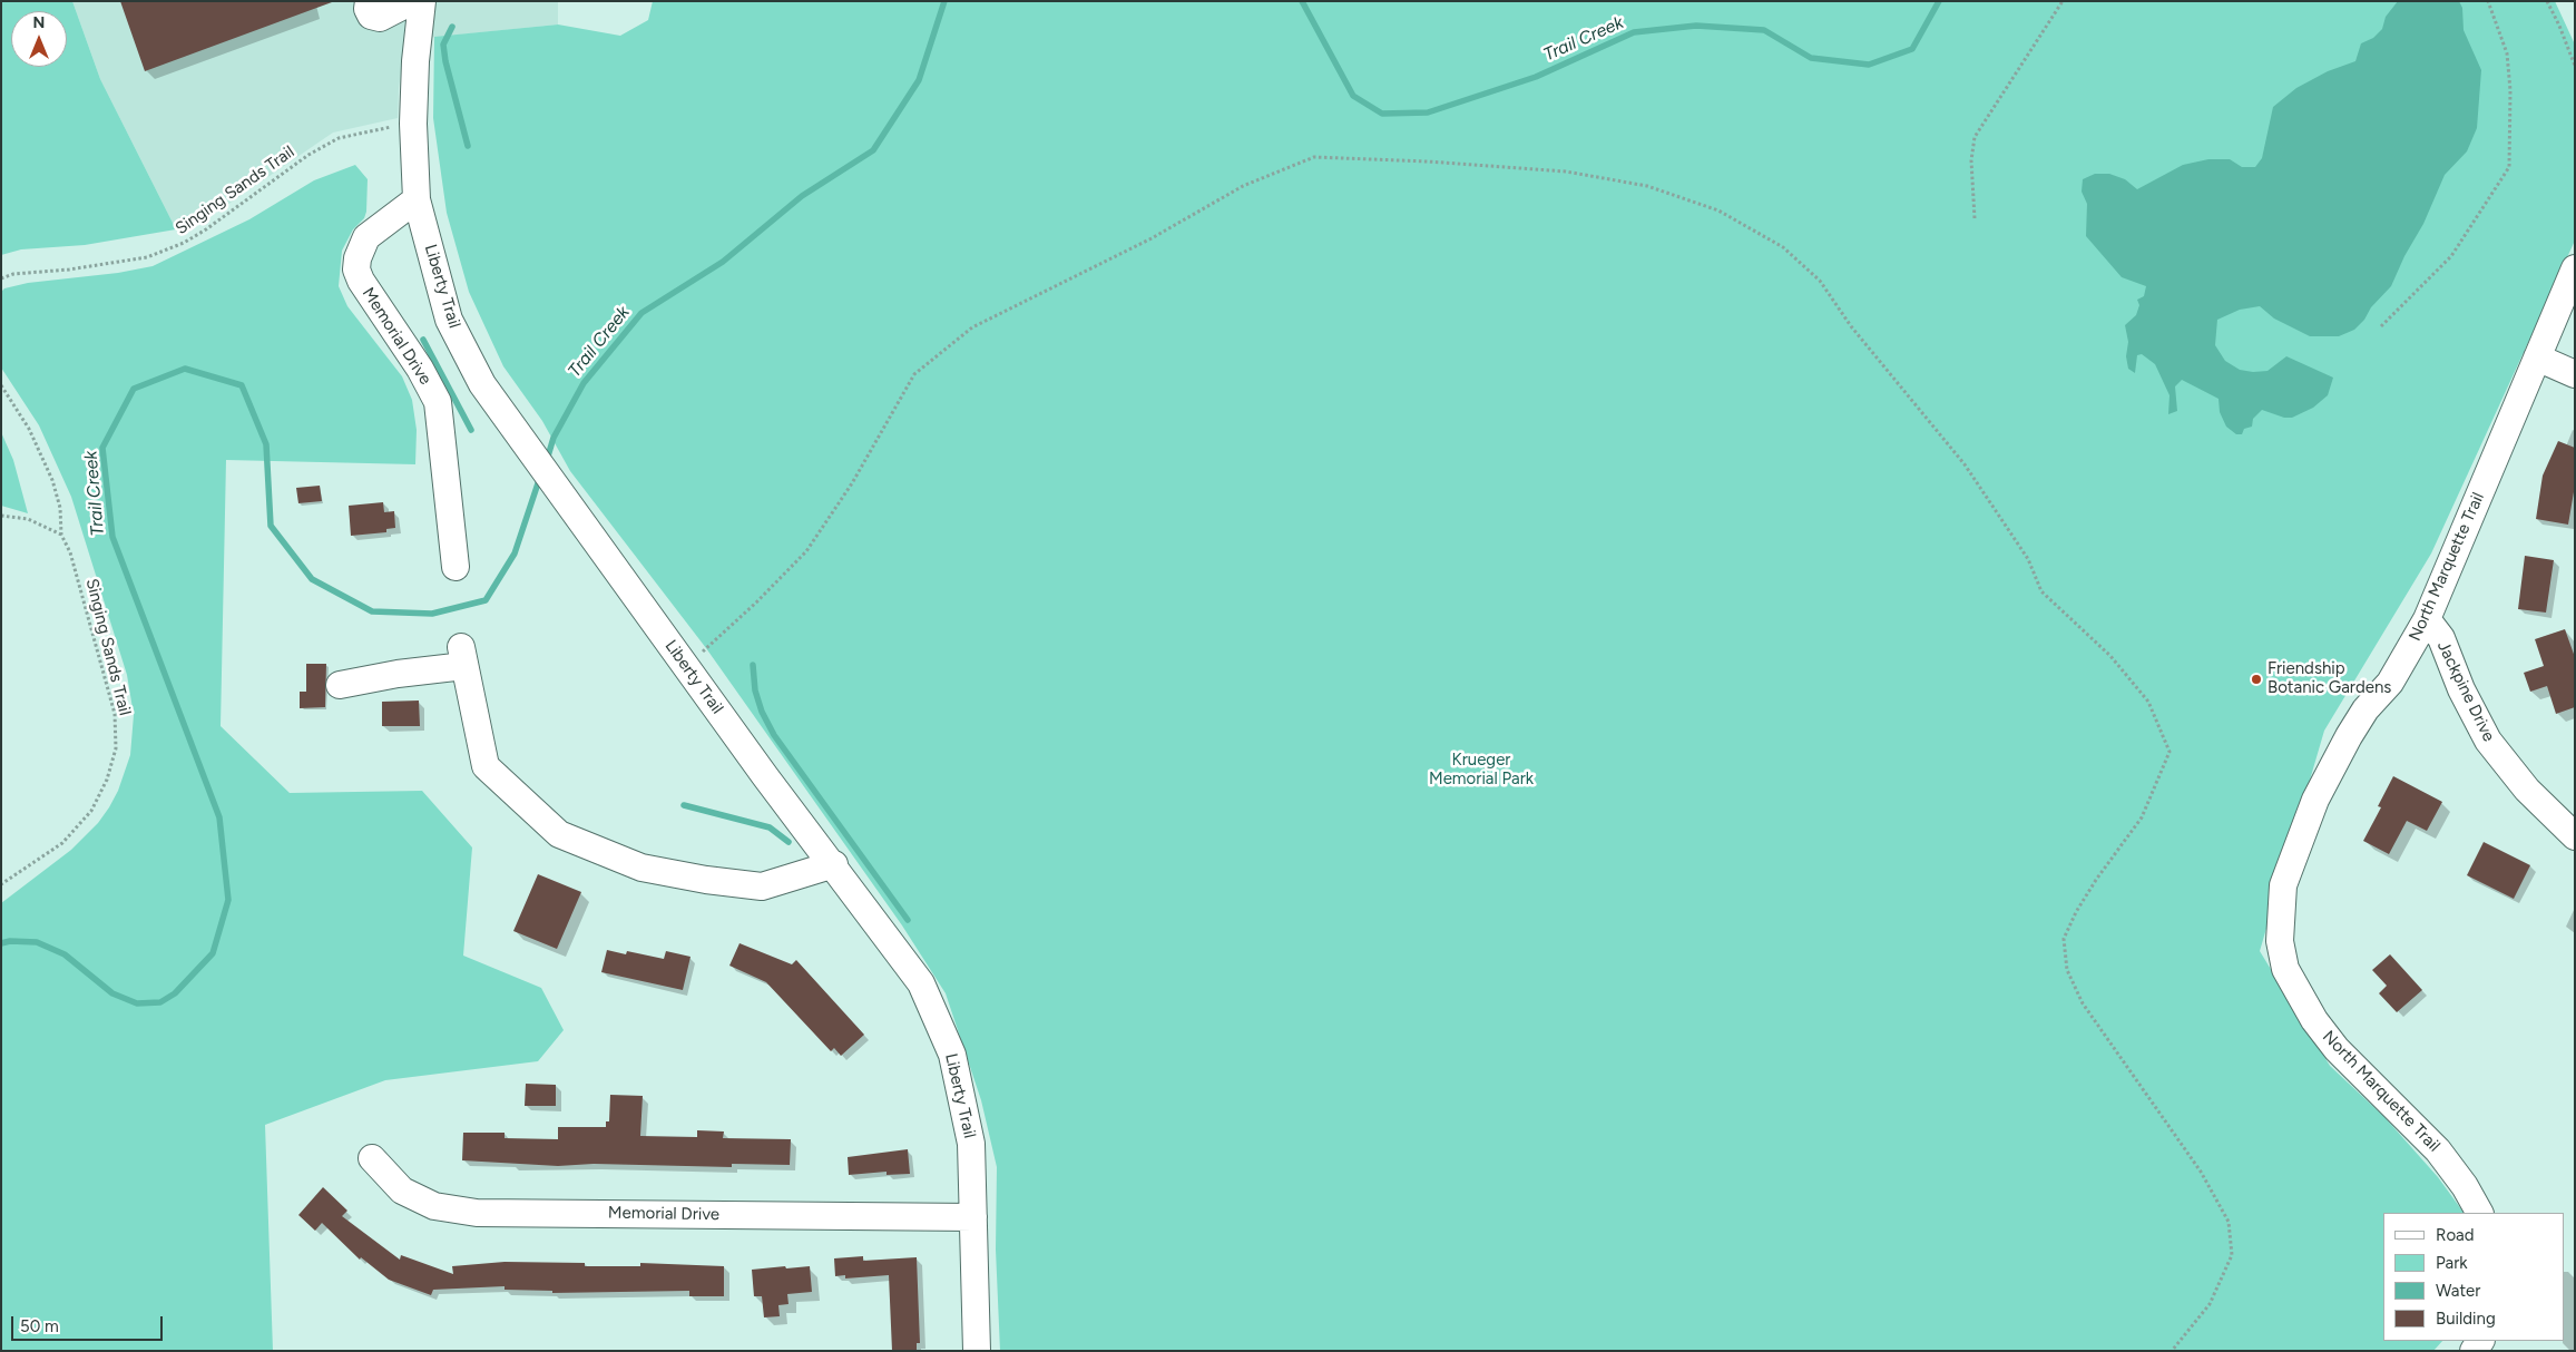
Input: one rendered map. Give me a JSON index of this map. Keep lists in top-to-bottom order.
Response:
{
  "streets": {
    "street": [
      "Liberty Trail",
      "Memorial Drive",
      "North Marquette Trail",
      "Jackpine Drive"
    ],
    "path": ["Singing Sands Trail"]
  },
  "crossings": [
    ["Singing Sands Trail", "Liberty Trail"],
    ["Liberty Trail", "Memorial Drive"],
    ["North Marquette Trail", "Jackpine Drive"]
  ],
  "water": ["Trail Creek"],
  "parks": ["Krueger Memorial Park"],
  "places": ["Friendship Botanic Gardens"],
  "legend": [
    "Road",
    "Park",
    "Water",
    "Building"
  ],
  "scale_bar": "50 m",
  "north": "top"
}
